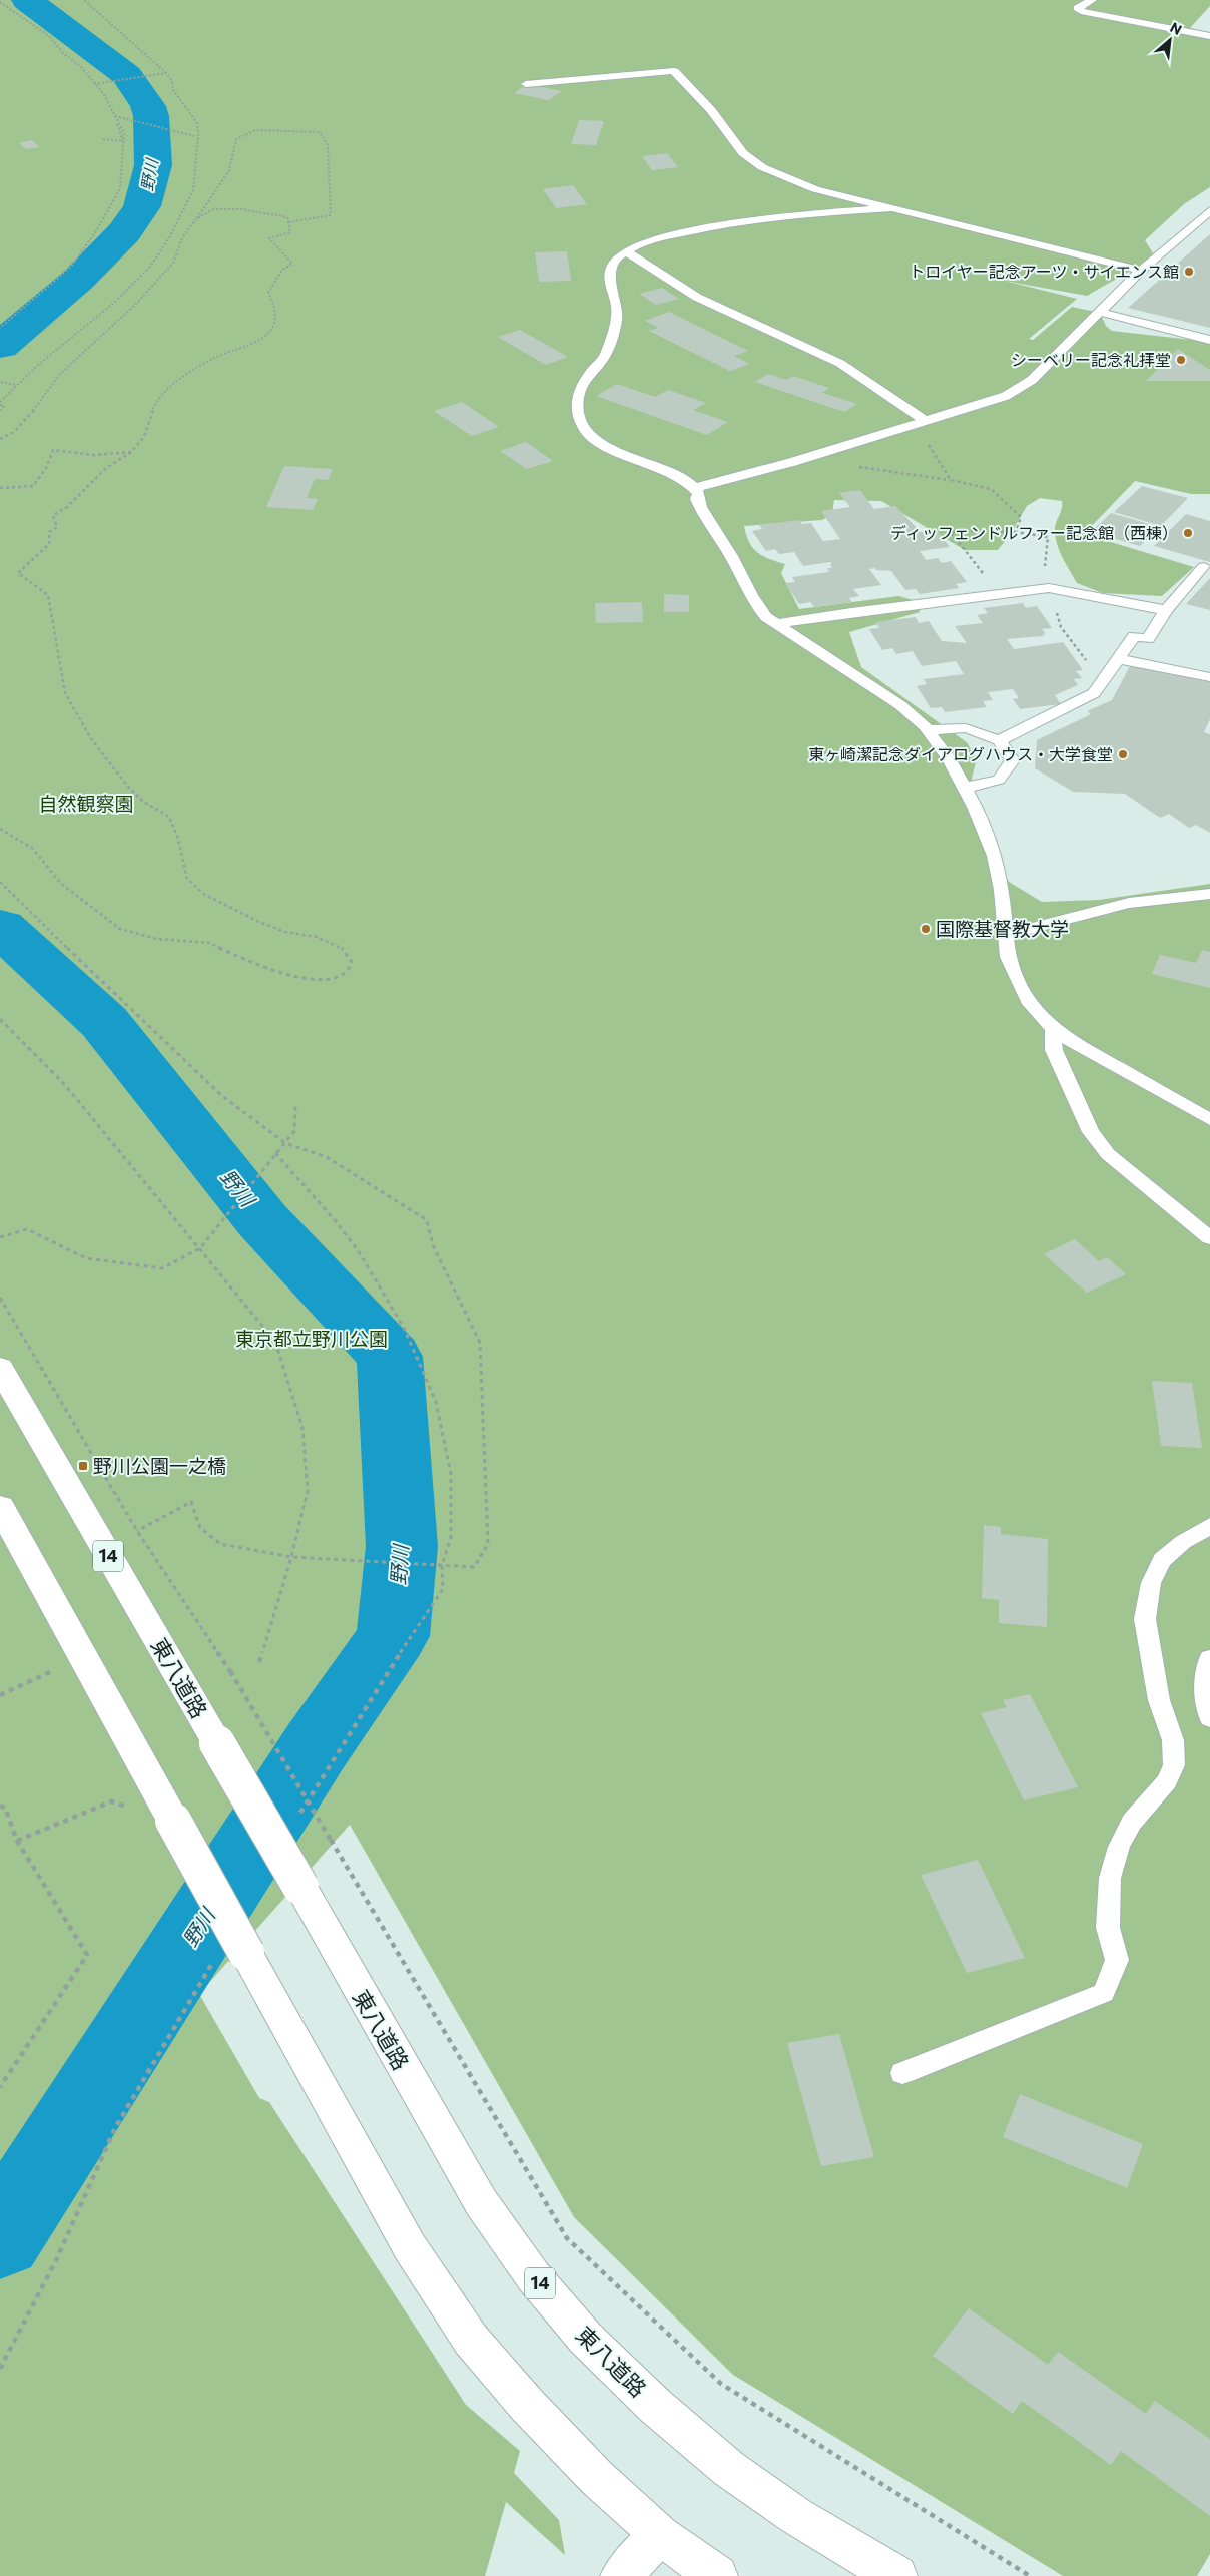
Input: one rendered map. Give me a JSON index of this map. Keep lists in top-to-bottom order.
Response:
{
  "streets": {
    "main road": ["14", "東八道路"]
  },
  "water": ["野川"],
  "parks": ["自然観察園", "東京都立野川公園"],
  "places": {
    "other": [
      "トロイヤー記念アーツ・サイエンス館",
      "シーベリー記念礼拝堂",
      "ディッフェンドルファー記念館（西棟）",
      "東ヶ崎潔記念ダイアログハウス・大学食堂",
      "国際基督教大学"
    ],
    "transit": ["野川公園一之橋"]
  },
  "north": "top right"
}
